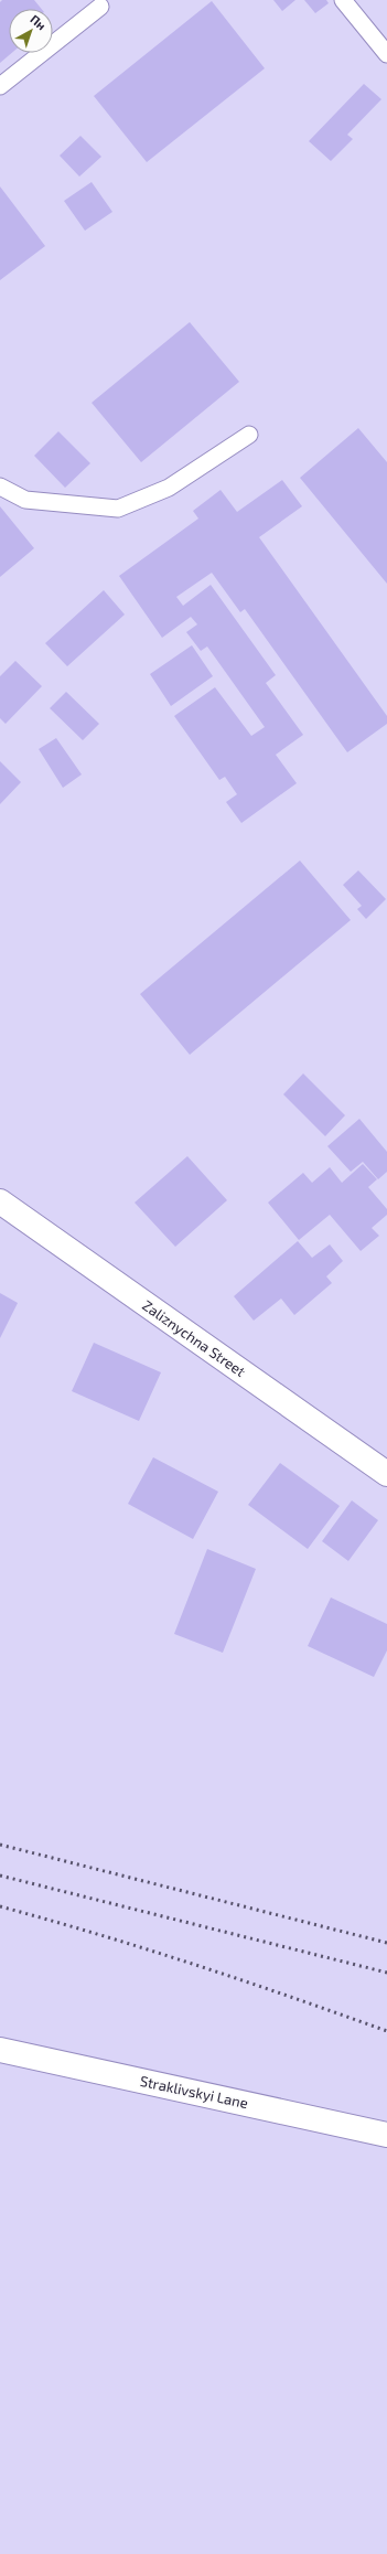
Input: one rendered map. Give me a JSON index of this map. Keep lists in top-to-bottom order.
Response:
{
  "streets": {
    "street": ["Zaliznychna Street", "Straklivskyi Lane"]
  },
  "north": "top right"
}
